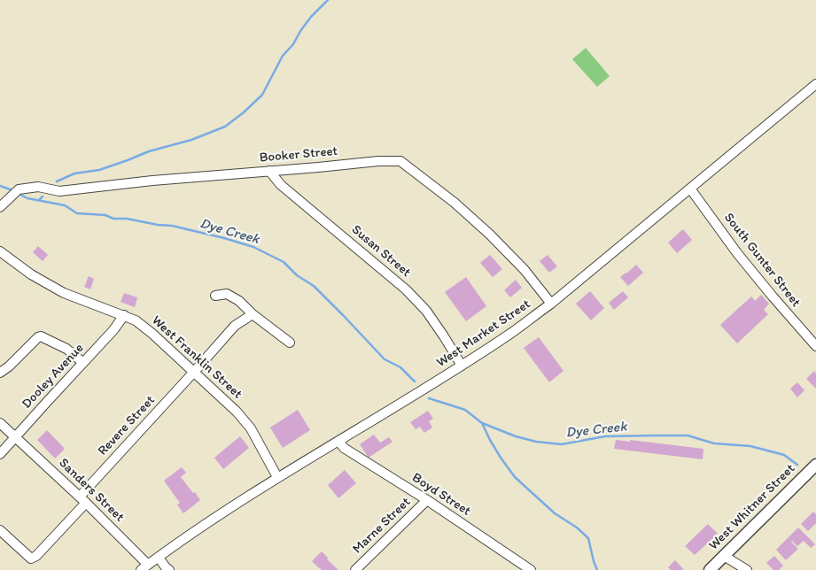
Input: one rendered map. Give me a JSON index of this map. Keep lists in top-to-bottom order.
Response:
{
  "streets": {
    "main road": ["West Whitner Street"],
    "street": [
      "Booker Street",
      "Susan Street",
      "South Gunter Street",
      "West Market Street",
      "West Franklin Street",
      "Dooley Avenue",
      "Revere Street",
      "Sanders Street",
      "Boyd Street",
      "Marne Street"
    ]
  },
  "crossings": [
    ["Booker Street", "Susan Street"],
    ["Booker Street", "West Market Street"],
    ["Susan Street", "West Market Street"],
    ["South Gunter Street", "West Market Street"],
    ["West Market Street", "West Franklin Street"],
    ["West Market Street", "Sanders Street"],
    ["West Market Street", "Boyd Street"],
    ["West Franklin Street", "Dooley Avenue"],
    ["West Franklin Street", "Revere Street"],
    ["Dooley Avenue", "Sanders Street"],
    ["Revere Street", "Sanders Street"],
    ["Boyd Street", "Marne Street"]
  ],
  "water": ["Dye Creek"]
}
